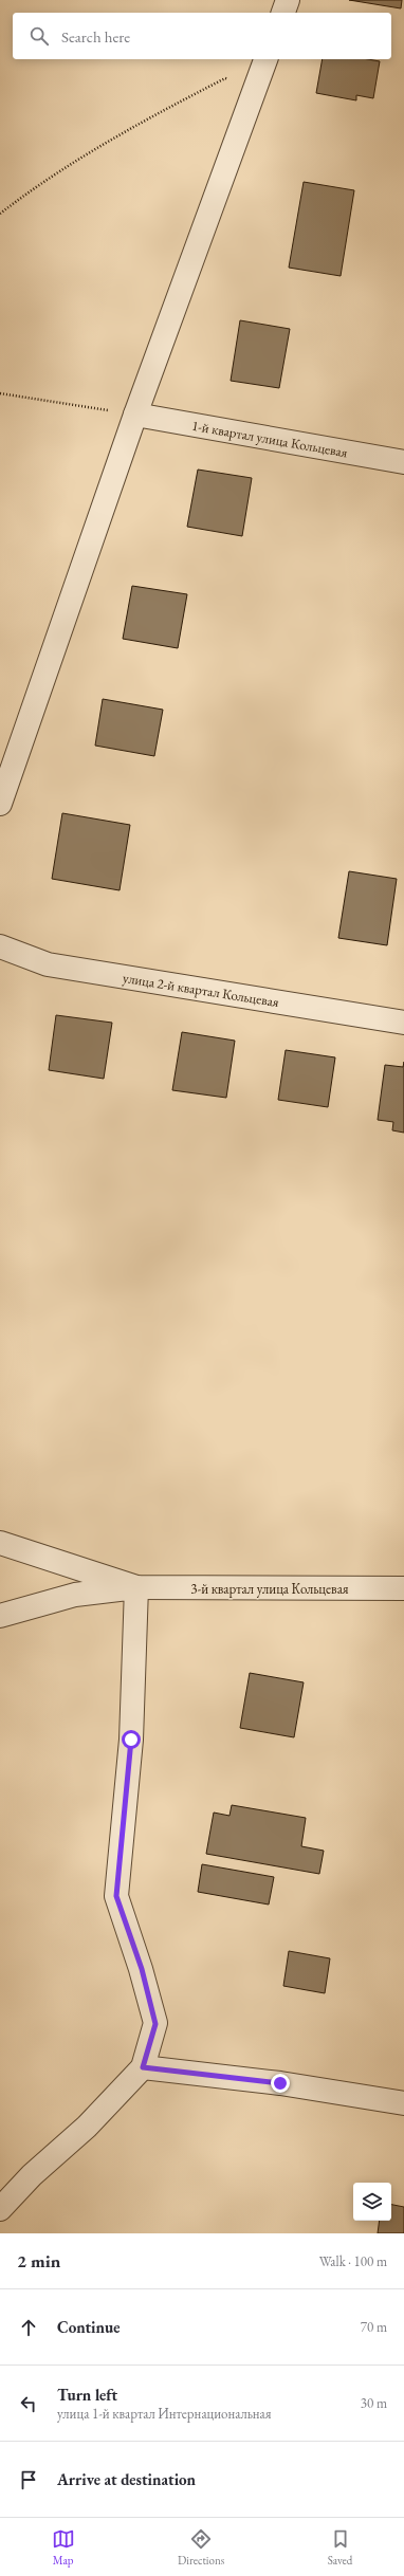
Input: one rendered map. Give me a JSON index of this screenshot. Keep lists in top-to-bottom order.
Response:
{
  "streets": {
    "street": ["1-й квартал улица Кольцевая", "улица 2-й квартал Кольцевая", "3-й квартал улица Кольцевая"]
  },
  "page": {
    "search": "Search here",
    "heading": ["2 min", "Walk · 100 m"],
    "list": [
      ["Continue", "70 m"],
      ["Turn left", "улица 1-й квартал Интернациональная", "30 m"],
      "Arrive at destination"
    ],
    "nav": ["Map", "Directions", "Saved"]
  }
}
